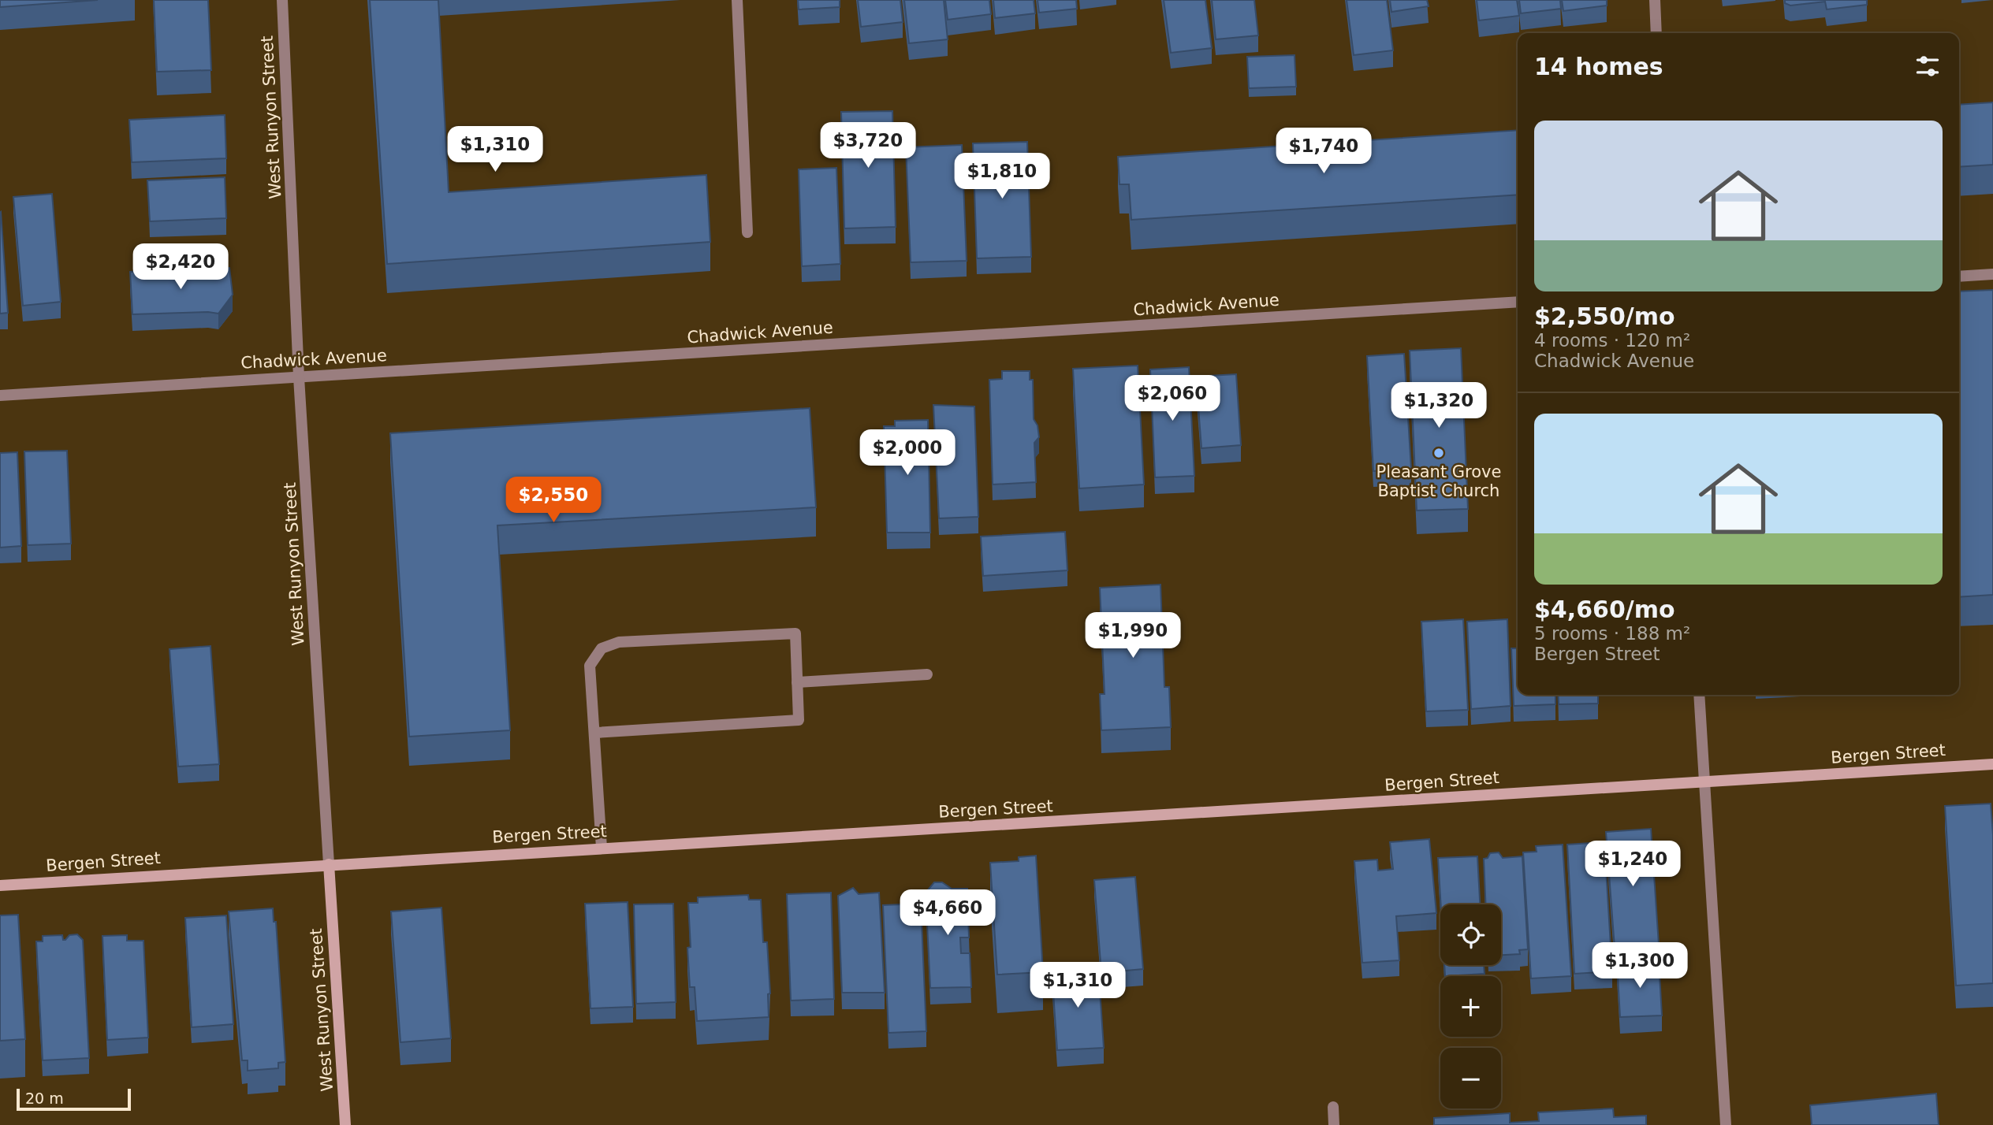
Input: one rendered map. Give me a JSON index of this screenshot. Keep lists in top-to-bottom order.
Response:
{
  "streets": {
    "main road": ["West Runyon Street", "Bergen Street"],
    "street": ["Chadwick Avenue"]
  },
  "crossings": [
    ["West Runyon Street", "Chadwick Avenue"],
    ["West Runyon Street", "Bergen Street"]
  ],
  "places": ["Pleasant Grove Baptist Church"],
  "scale_bar": "20 m",
  "page": {
    "heading": "14 homes",
    "list": [
      {
        "name": "$2,550/mo",
        "note": "4 rooms · 120 m² · Chadwick Avenue"
      },
      {
        "name": "$4,660/mo",
        "note": "5 rooms · 188 m² · Bergen Street"
      }
    ],
    "price": [
      "$3,720",
      "$1,310",
      "$1,740",
      "$1,810",
      "$2,420",
      "$2,060",
      "$1,320",
      "$2,000",
      "$2,550",
      "$1,990",
      "$1,240",
      "$4,660",
      "$1,300",
      "$1,310"
    ],
    "map_buttons": ["+", "−"],
    "scale": "20 m"
  }
}
